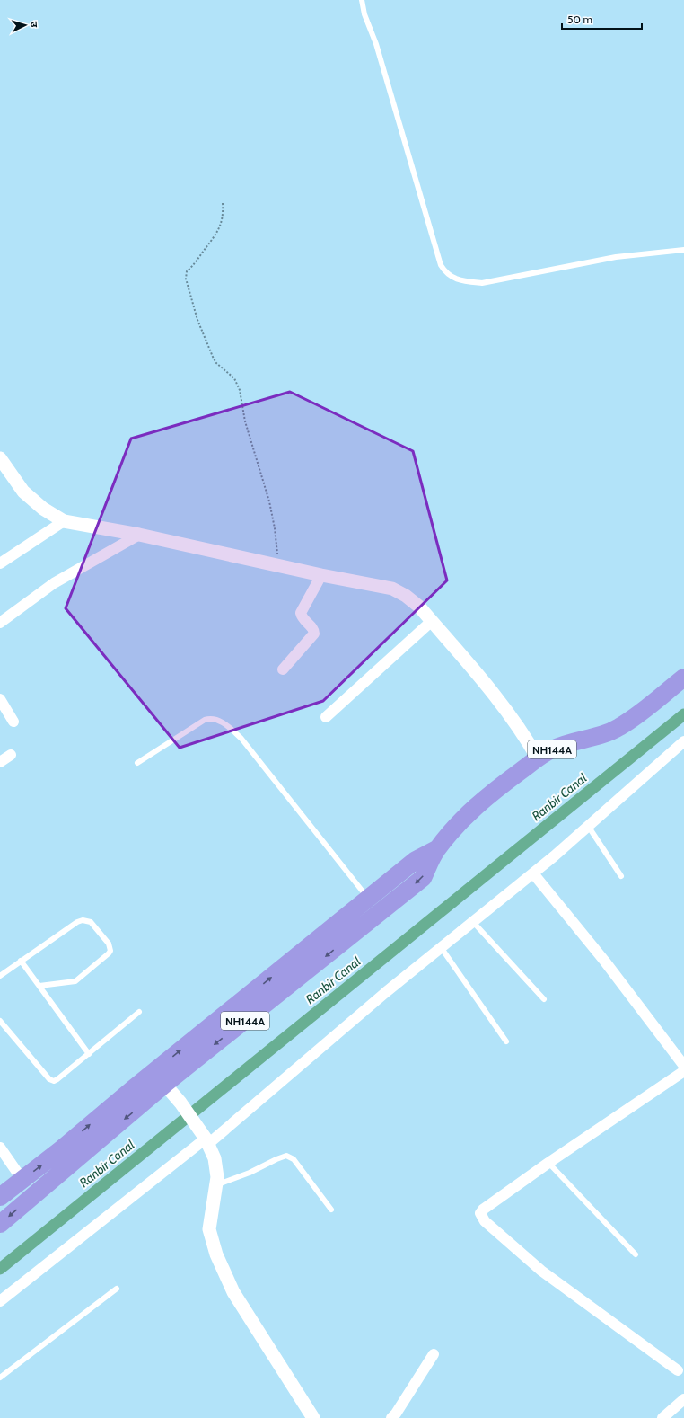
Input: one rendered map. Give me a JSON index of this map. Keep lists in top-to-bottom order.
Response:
{
  "streets": {
    "highway": ["NH144A"]
  },
  "water": ["Ranbir Canal"],
  "scale_bar": "50 m",
  "north": "right"
}
